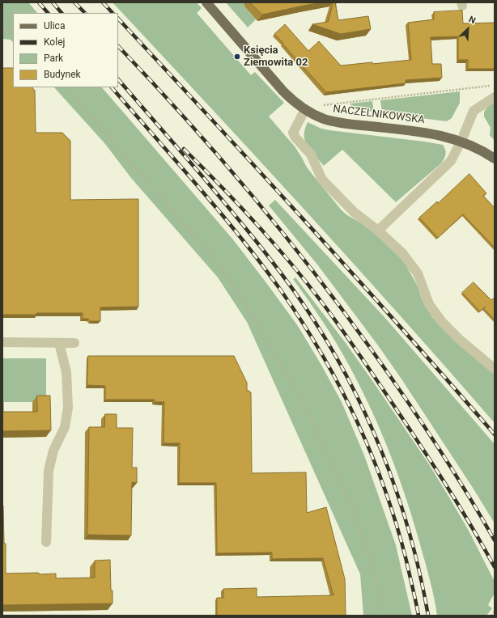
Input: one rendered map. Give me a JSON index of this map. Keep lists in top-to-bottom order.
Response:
{
  "streets": {
    "main road": ["NACZELNIKOWSKA"]
  },
  "places": ["Księcia Ziemowita 02"],
  "legend": [
    "Ulica",
    "Kolej",
    "Park",
    "Budynek"
  ],
  "north": "top right"
}
